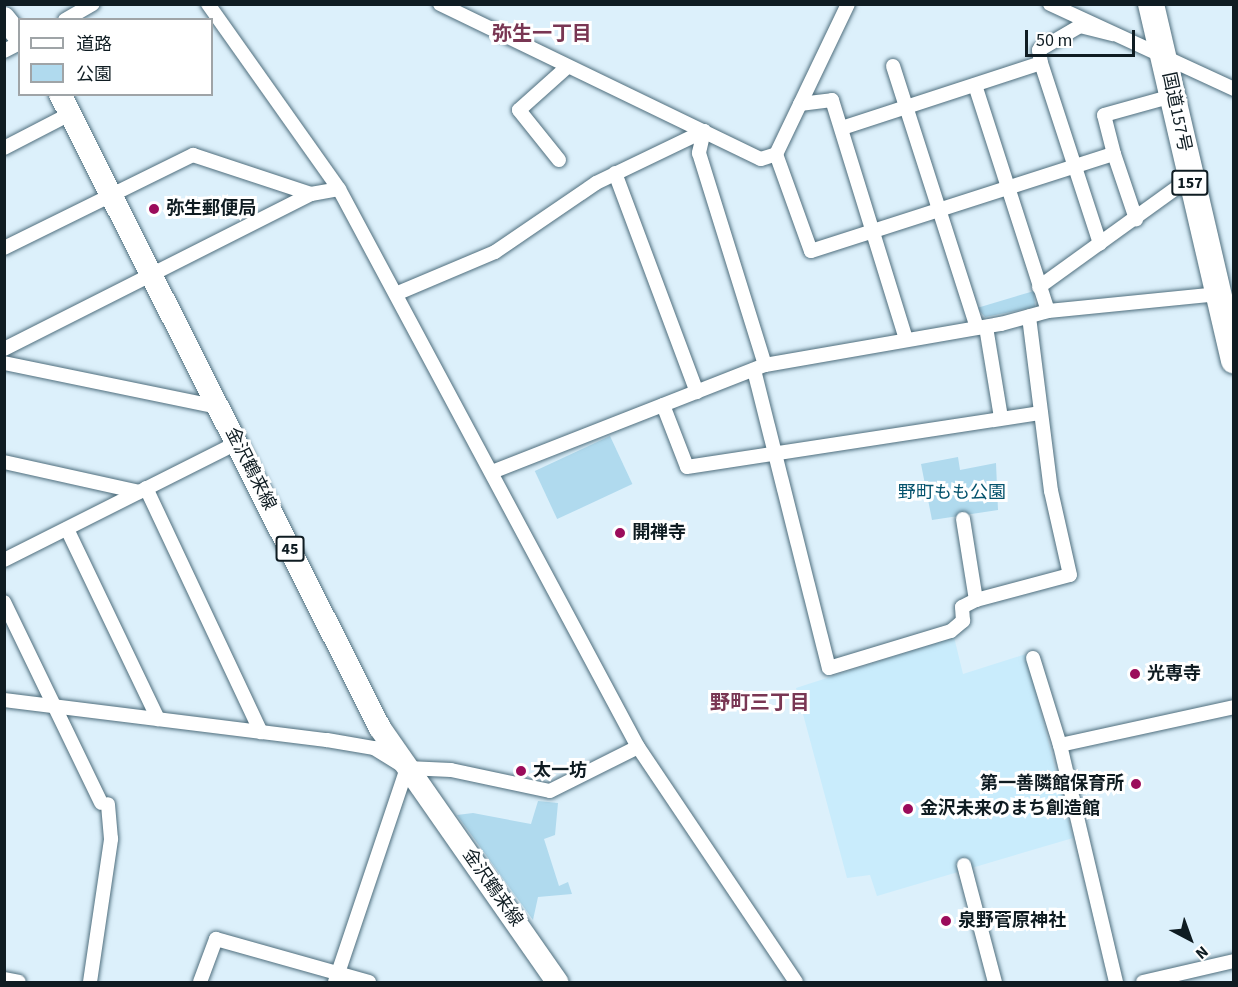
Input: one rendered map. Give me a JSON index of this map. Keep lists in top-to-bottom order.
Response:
{
  "streets": {
    "highway": ["国道157号", "157"],
    "main road": ["金沢鶴来線", "45"]
  },
  "districts": ["弥生一丁目", "野町三丁目"],
  "parks": ["野町もも公園"],
  "places": [
    "弥生郵便局",
    "開禅寺",
    "光専寺",
    "太一坊",
    "第一善隣館保育所",
    "金沢未来のまち創造館",
    "泉野菅原神社"
  ],
  "legend": ["道路", "公園"],
  "scale_bar": "50 m",
  "north": "bottom right"
}
